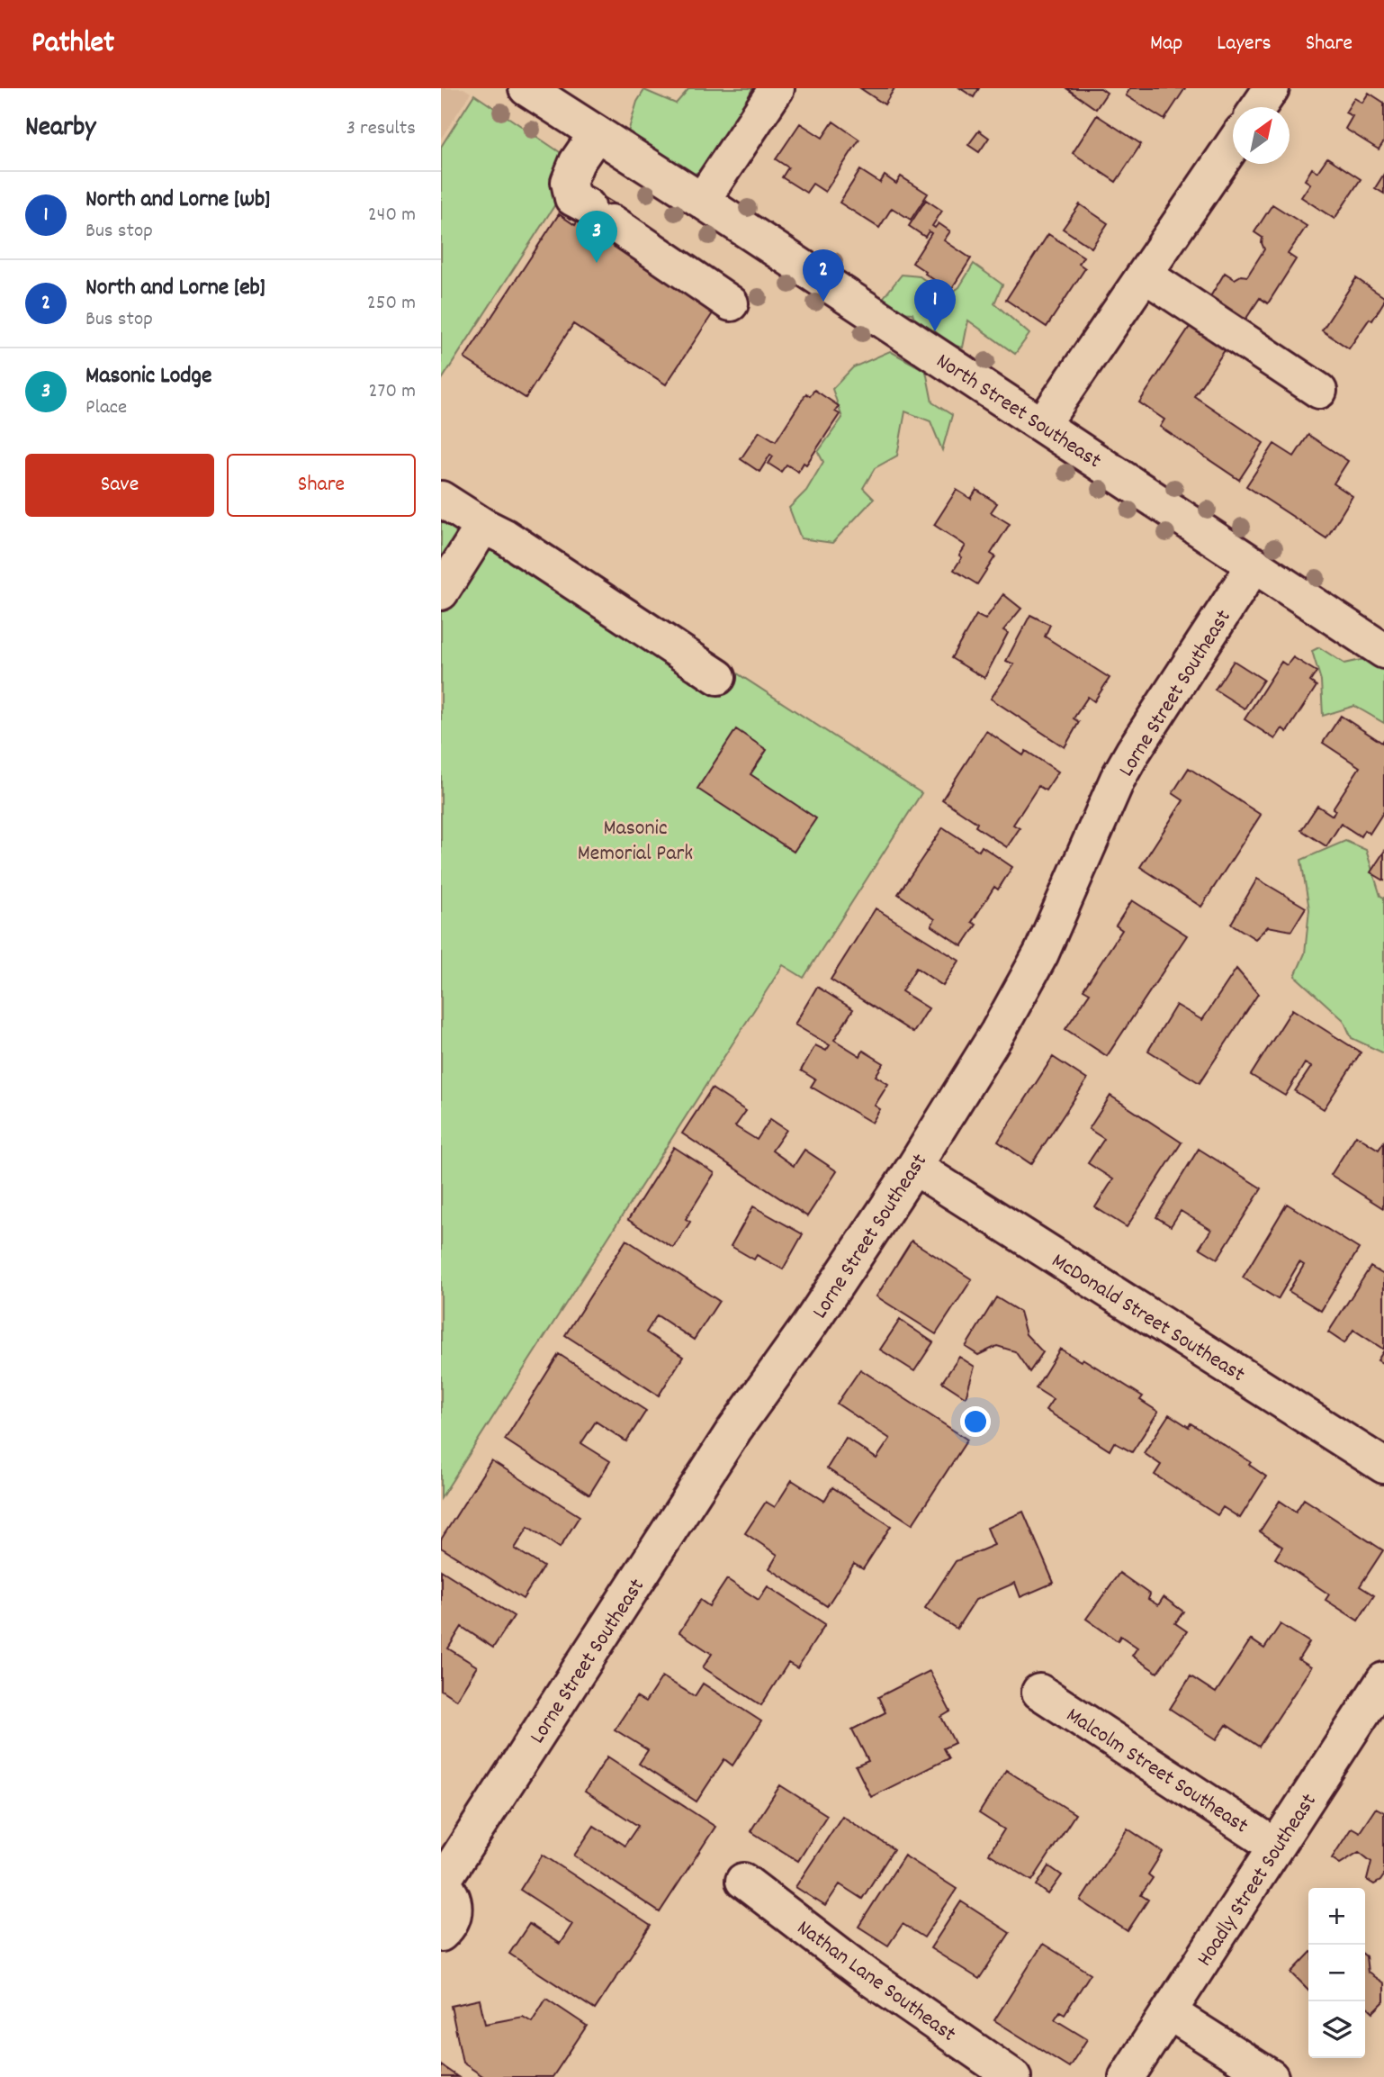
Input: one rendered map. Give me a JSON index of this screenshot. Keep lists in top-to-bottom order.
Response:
{
  "streets": {
    "street": [
      "North Street Southeast",
      "Lorne Street Southeast",
      "McDonald Street Southeast",
      "Malcolm Street Southeast",
      "Hoadly Street Southeast",
      "Nathan Lane Southeast"
    ]
  },
  "crossings": [
    ["North Street Southeast", "Lorne Street Southeast"],
    ["Lorne Street Southeast", "McDonald Street Southeast"],
    ["Malcolm Street Southeast", "Hoadly Street Southeast"]
  ],
  "parks": ["Masonic Memorial Park"],
  "north": "top right",
  "page": {
    "header": "Pathlet",
    "nav": ["Map", "Layers", "Share"],
    "heading": ["Nearby", "3 results"],
    "list": [
      {
        "mark": "1",
        "name": "North and Lorne [wb]",
        "note": "Bus stop",
        "value": "240 m"
      },
      {
        "mark": "2",
        "name": "North and Lorne [eb]",
        "note": "Bus stop",
        "value": "250 m"
      },
      {
        "mark": "3",
        "name": "Masonic Lodge",
        "note": "Place",
        "value": "270 m"
      }
    ],
    "pins": ["3", "2", "1"],
    "buttons": ["Save", "Share"],
    "map_buttons": ["+", "−"]
  }
}
